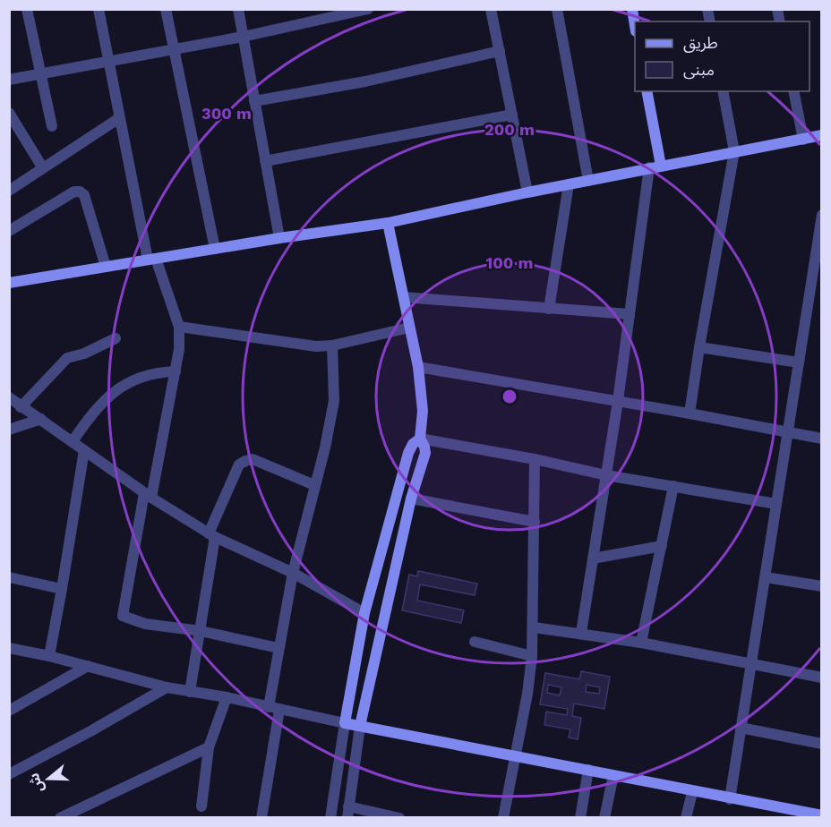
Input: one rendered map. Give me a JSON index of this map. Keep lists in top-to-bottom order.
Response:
{
  "legend": ["طريق", "مبنى"],
  "north": "left",
  "rings": ["300 m", "200 m", "100 m"]
}
